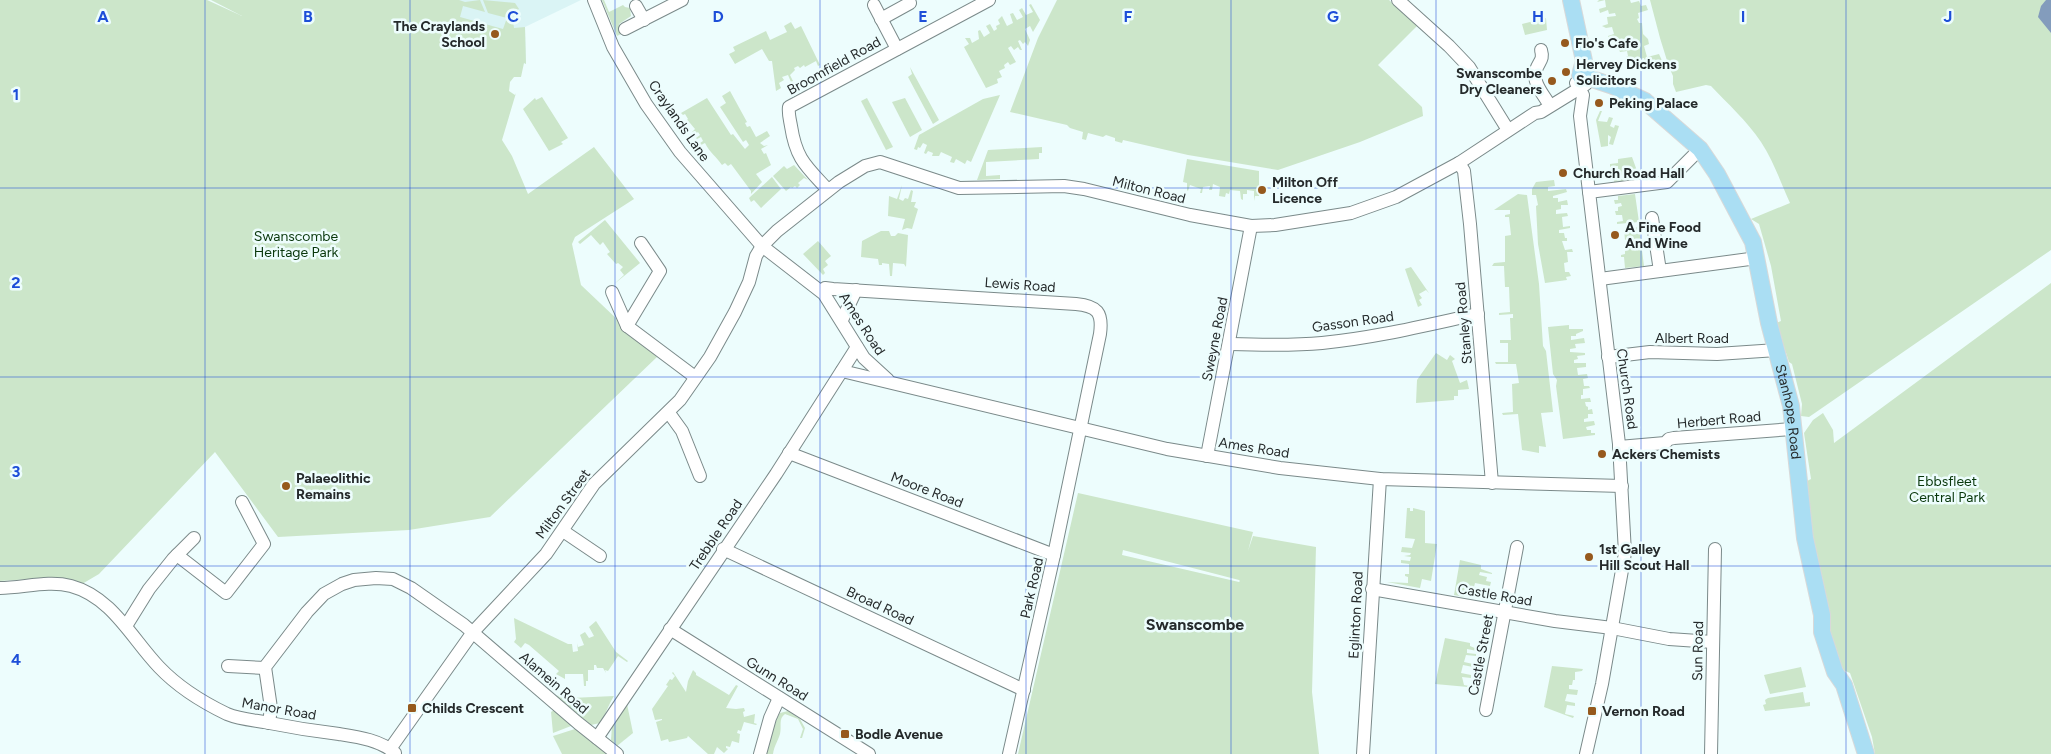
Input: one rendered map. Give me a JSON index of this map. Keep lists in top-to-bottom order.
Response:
{
  "streets": {
    "main road": ["Stanhope Road"],
    "street": [
      "Broomfield Road",
      "Craylands Lane",
      "Milton Road",
      "Lewis Road",
      "Gasson Road",
      "Stanley Road",
      "Ames Road",
      "Albert Road",
      "Sweyne Road",
      "Church Road",
      "Herbert Road",
      "Moore Road",
      "Milton Street",
      "Trebble Road",
      "Park Road",
      "Castle Road",
      "Broad Road",
      "Eglinton Road",
      "Sun Road",
      "Castle Street",
      "Gunn Road",
      "Alamein Road",
      "Manor Road"
    ]
  },
  "crossings": [
    ["Broomfield Road", "Milton Road"],
    ["Craylands Lane", "Milton Road"],
    ["Craylands Lane", "Ames Road"],
    ["Craylands Lane", "Milton Street"],
    ["Milton Road", "Stanley Road"],
    ["Milton Road", "Ames Road"],
    ["Milton Road", "Sweyne Road"],
    ["Milton Road", "Church Road"],
    ["Milton Road", "Stanhope Road"],
    ["Milton Road", "Milton Street"],
    ["Lewis Road", "Ames Road"],
    ["Lewis Road", "Park Road"],
    ["Gasson Road", "Stanley Road"],
    ["Gasson Road", "Sweyne Road"],
    ["Stanley Road", "Ames Road"],
    ["Ames Road", "Sweyne Road"],
    ["Ames Road", "Church Road"],
    ["Ames Road", "Milton Street"],
    ["Ames Road", "Trebble Road"],
    ["Ames Road", "Park Road"],
    ["Ames Road", "Eglinton Road"],
    ["Albert Road", "Church Road"],
    ["Albert Road", "Stanhope Road"],
    ["Church Road", "Stanhope Road"],
    ["Church Road", "Herbert Road"],
    ["Church Road", "Castle Road"],
    ["Stanhope Road", "Herbert Road"],
    ["Moore Road", "Trebble Road"],
    ["Moore Road", "Park Road"],
    ["Milton Street", "Alamein Road"],
    ["Milton Street", "Manor Road"],
    ["Trebble Road", "Broad Road"],
    ["Trebble Road", "Gunn Road"],
    ["Trebble Road", "Alamein Road"],
    ["Park Road", "Broad Road"],
    ["Castle Road", "Eglinton Road"],
    ["Castle Road", "Castle Street"]
  ],
  "districts": ["Swanscombe"],
  "parks": ["Swanscombe Heritage Park", "Ebbsfleet Central Park"],
  "places": {
    "other": [
      "The Craylands School",
      "Flo's Cafe",
      "Hervey Dickens Solicitors",
      "Swanscombe Dry Cleaners",
      "Peking Palace",
      "Church Road Hall",
      "Milton Off Licence",
      "A Fine Food And Wine",
      "Ackers Chemists",
      "Palaeolithic Remains",
      "1st Galley Hill Scout Hall"
    ],
    "transit": ["Childs Crescent", "Vernon Road", "Bodle Avenue"]
  },
  "grid": {
    "columns": [
      "A",
      "B",
      "C",
      "D",
      "E",
      "F",
      "G",
      "H",
      "I",
      "J"
    ],
    "rows": [
      "1",
      "2",
      "3",
      "4"
    ]
  }
}
